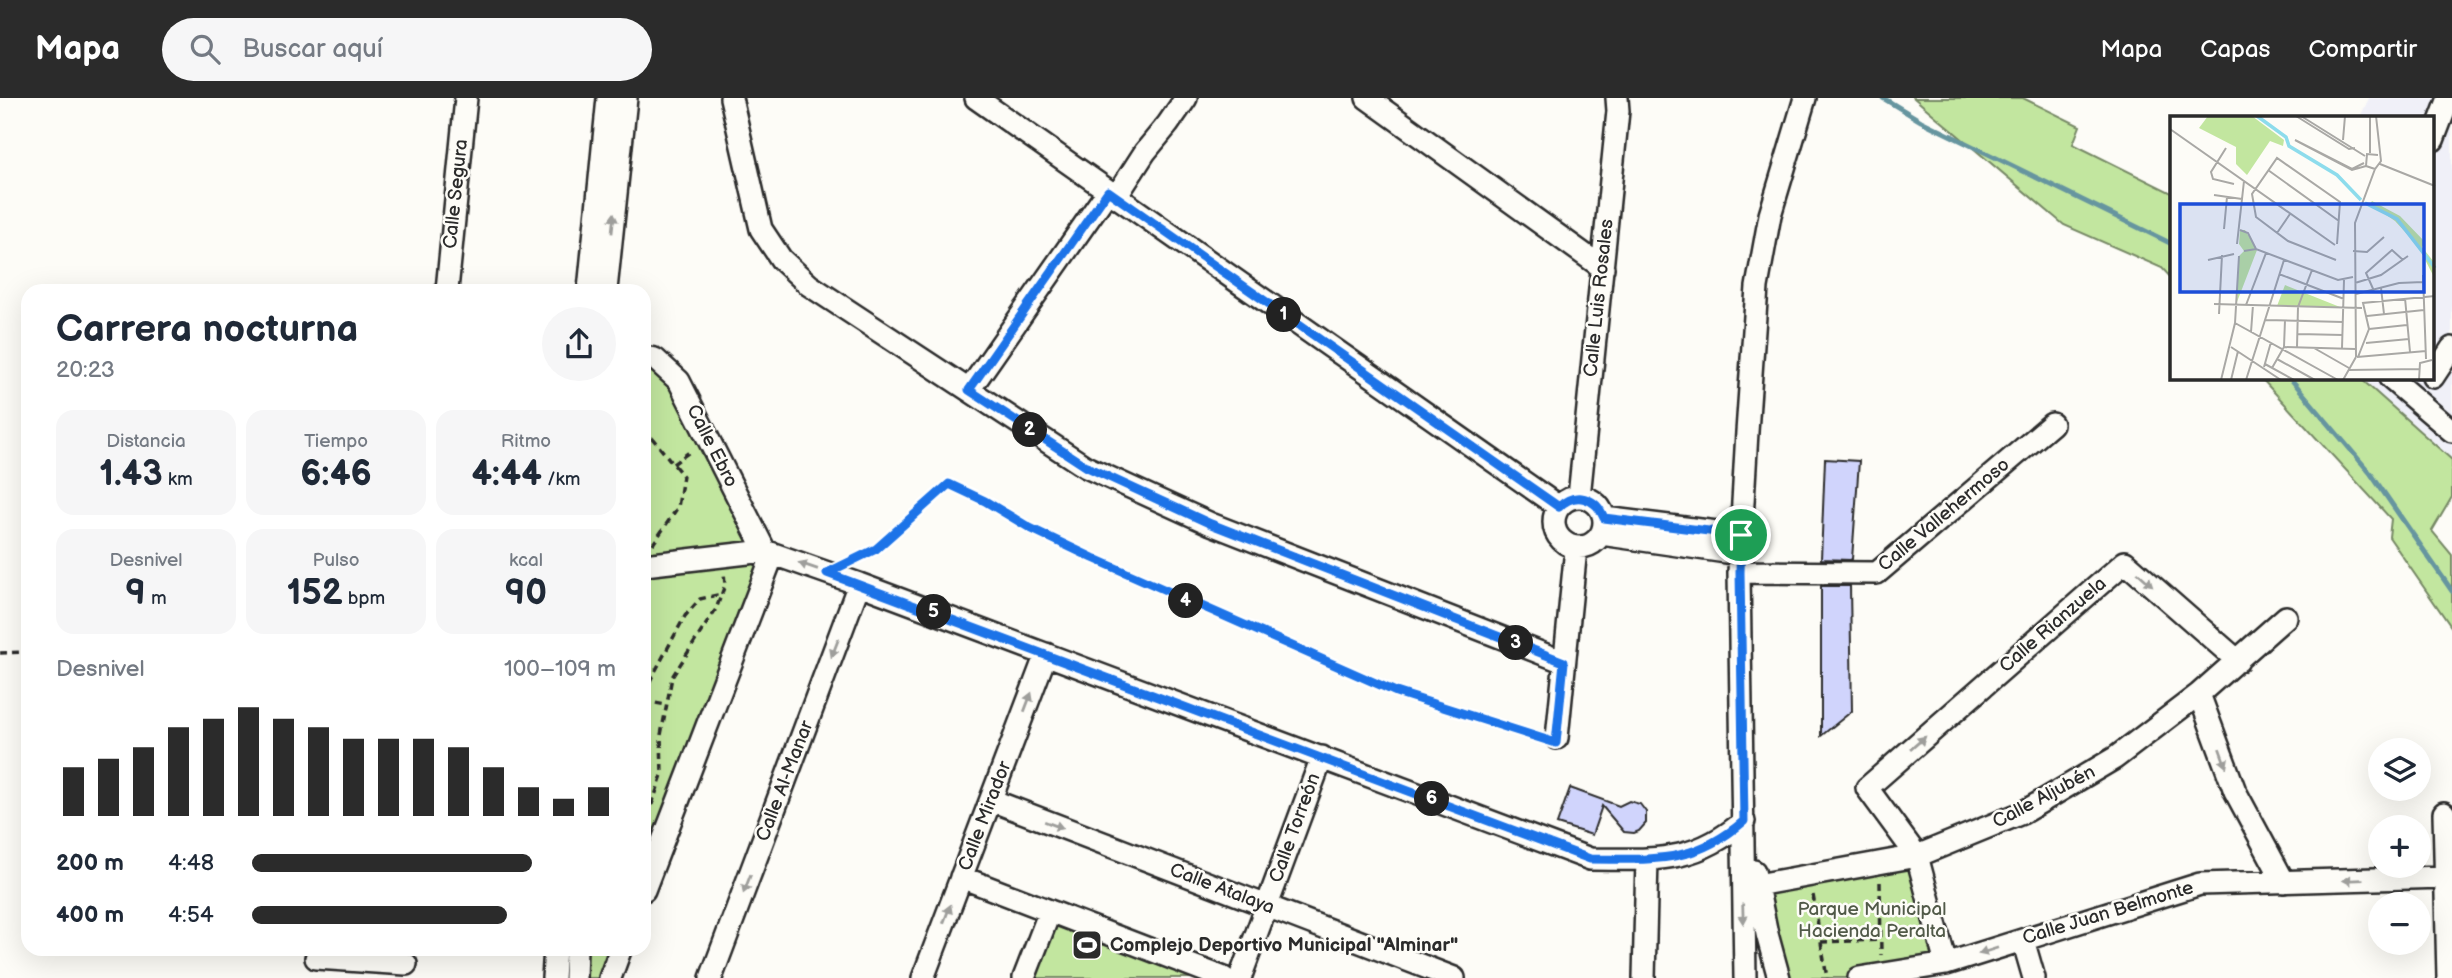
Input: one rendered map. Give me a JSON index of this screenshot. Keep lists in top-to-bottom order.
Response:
{
  "streets": {
    "street": [
      "Calle Segura",
      "Calle Luis Rosales",
      "Calle Ebro",
      "Calle Vallehermoso",
      "Calle Rianzuela",
      "Calle Al-Manar",
      "Calle Aljubén",
      "Calle Mirador",
      "Calle Torreón",
      "Calle Atalaya",
      "Calle Juan Belmonte"
    ]
  },
  "crossings": [
    ["Calle Luis Rosales", "Calle Vallehermoso"],
    ["Calle Rianzuela", "Calle Aljubén"],
    ["Calle Mirador", "Calle Atalaya"],
    ["Calle Torreón", "Calle Atalaya"]
  ],
  "one_way": ["Calle Mirador", "Calle Juan Belmonte"],
  "parks": ["Parque Municipal Hacienda Peralta"],
  "places": {
    "sports": ["Complejo Deportivo Municipal \"Alminar\""]
  },
  "page": {
    "header": "Mapa",
    "search": "Buscar aquí",
    "nav": ["Mapa", "Capas", "Compartir"],
    "heading": ["Carrera nocturna", "20:23"],
    "pins": [
      "1",
      "2",
      "4",
      "5",
      "3",
      "6"
    ],
    "stats": [
      ["Distancia", "1.43 km"],
      ["Tiempo", "6:46"],
      ["Ritmo", "4:44 /km"],
      ["Desnivel", "9 m"],
      ["Pulso", "152 bpm"],
      ["kcal", "90"]
    ],
    "chart": ["Desnivel", "100–109 m"],
    "map_buttons": ["+", "−"],
    "list": [
      {
        "name": "200 m",
        "note": "4:48"
      },
      {
        "name": "400 m",
        "note": "4:54"
      }
    ]
  }
}
